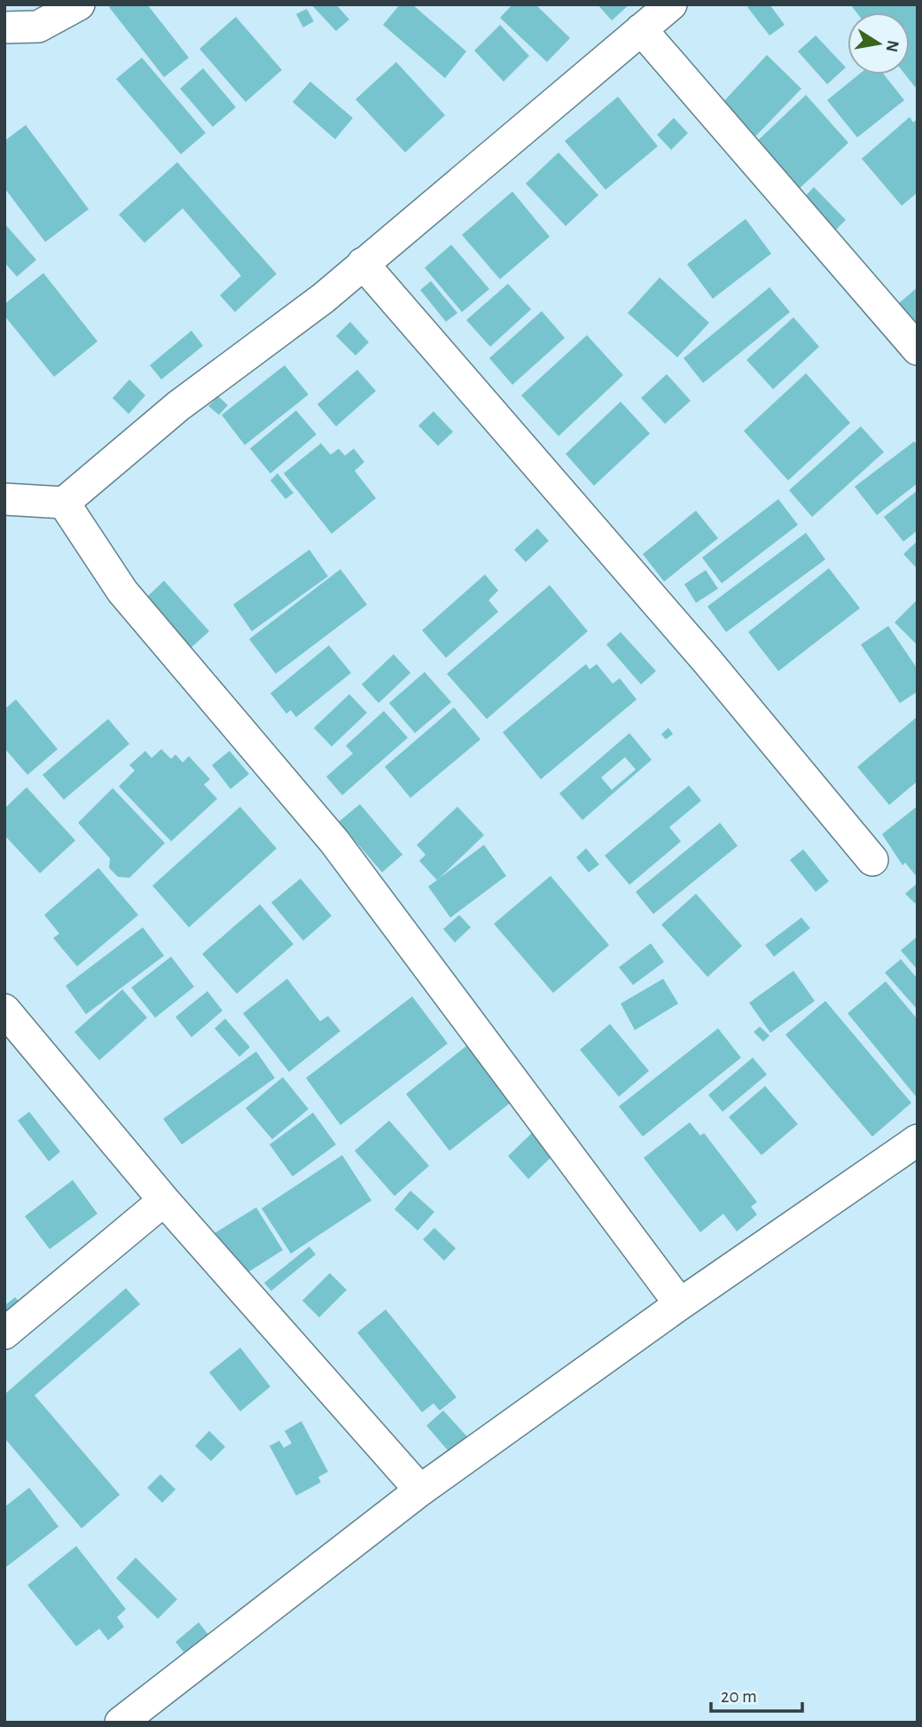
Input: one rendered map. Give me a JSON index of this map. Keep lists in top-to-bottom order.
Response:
{
  "scale_bar": "20 m",
  "north": "right"
}
